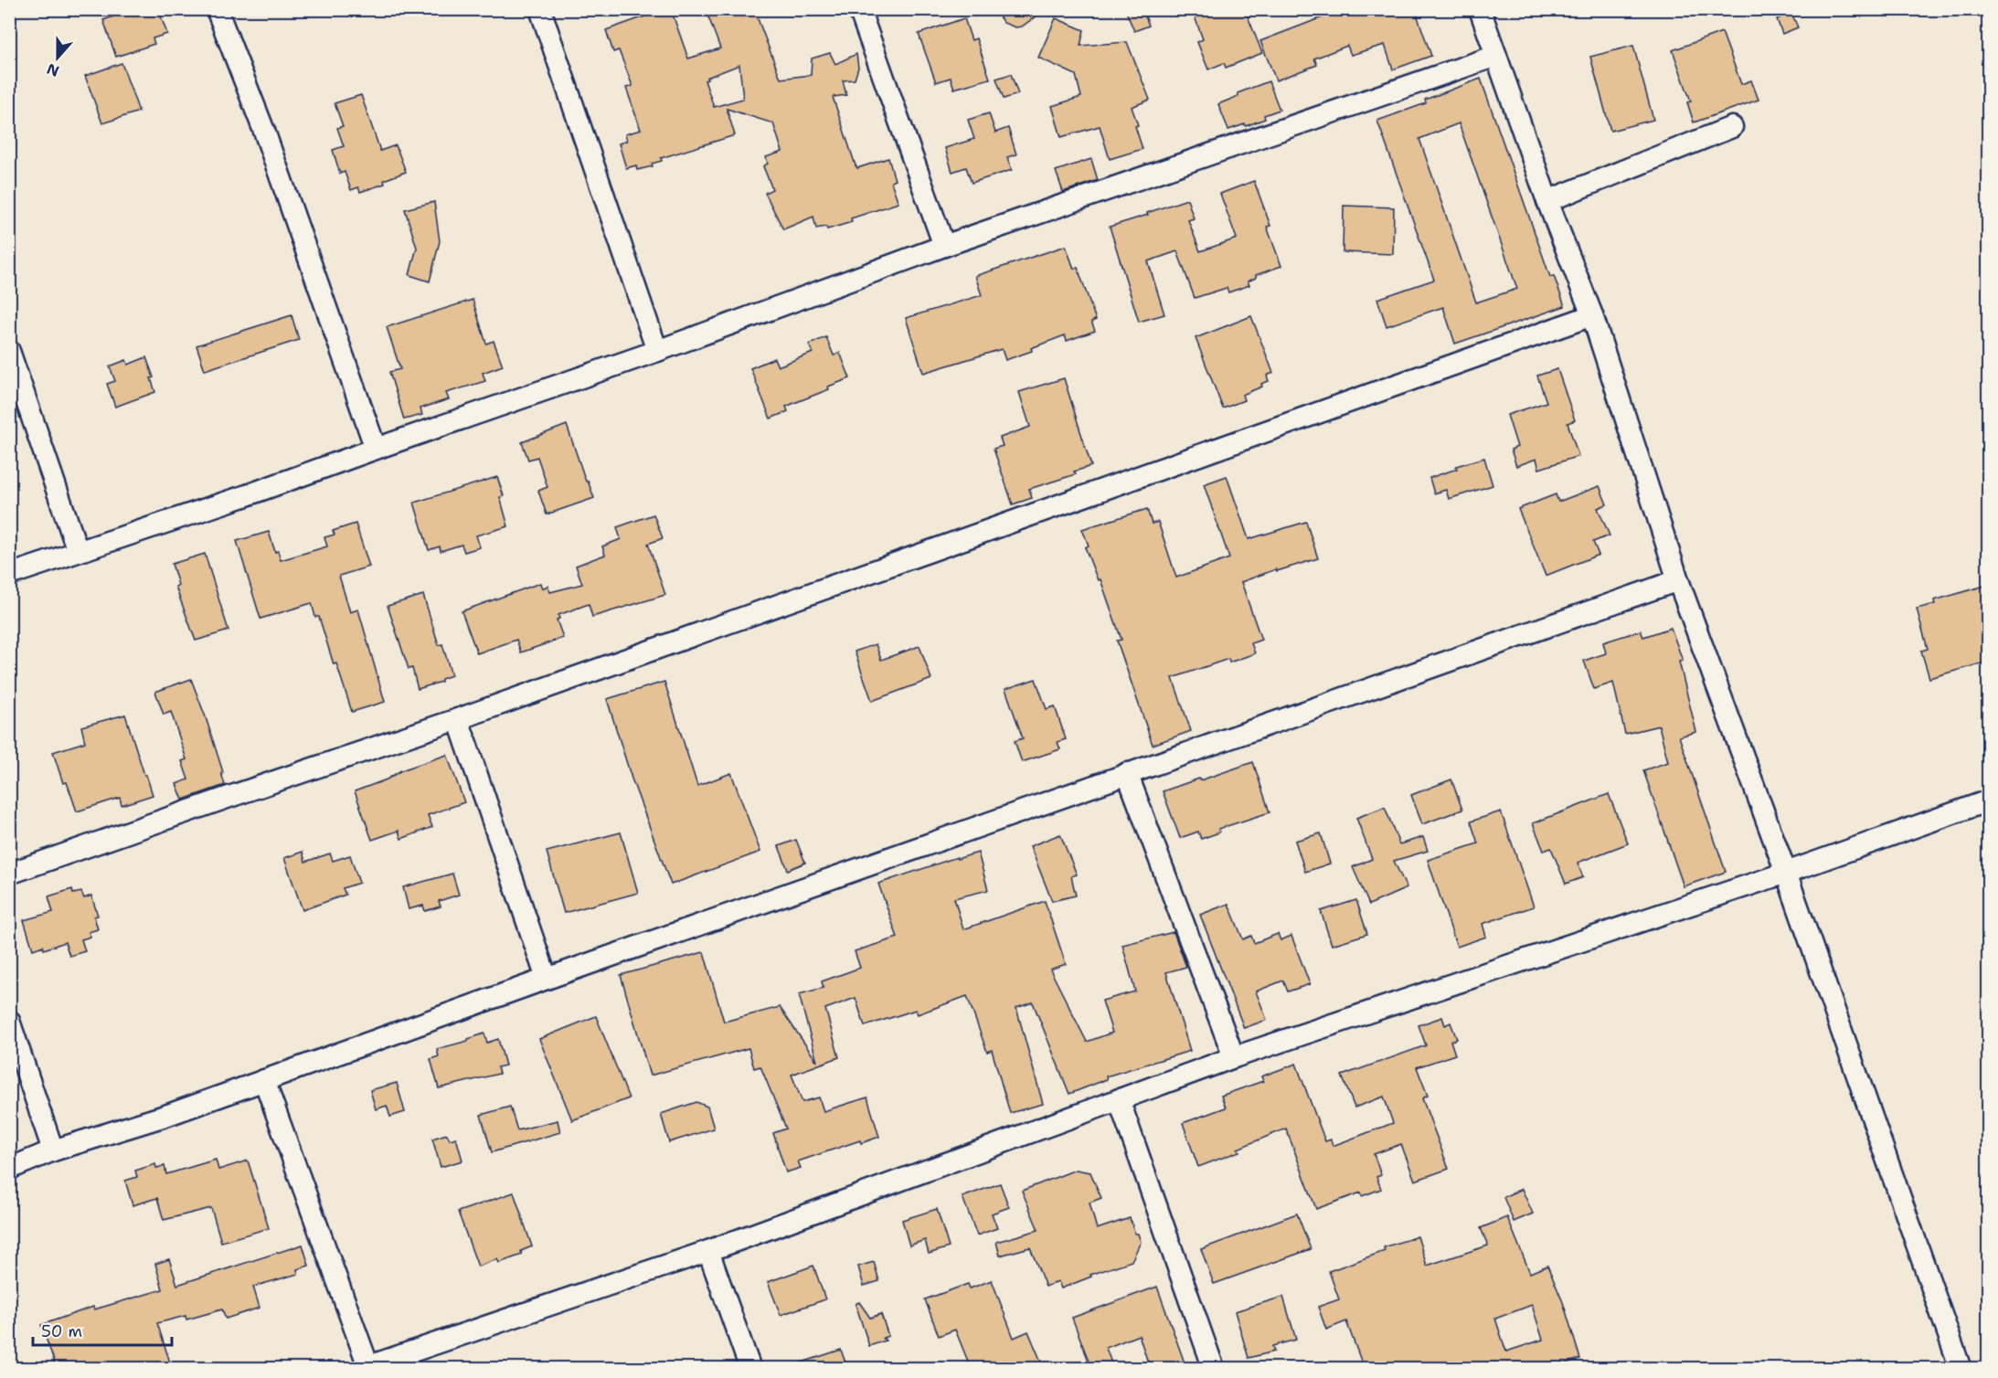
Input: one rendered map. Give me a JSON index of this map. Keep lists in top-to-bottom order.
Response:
{
  "scale_bar": "50 m",
  "north": "bottom"
}
